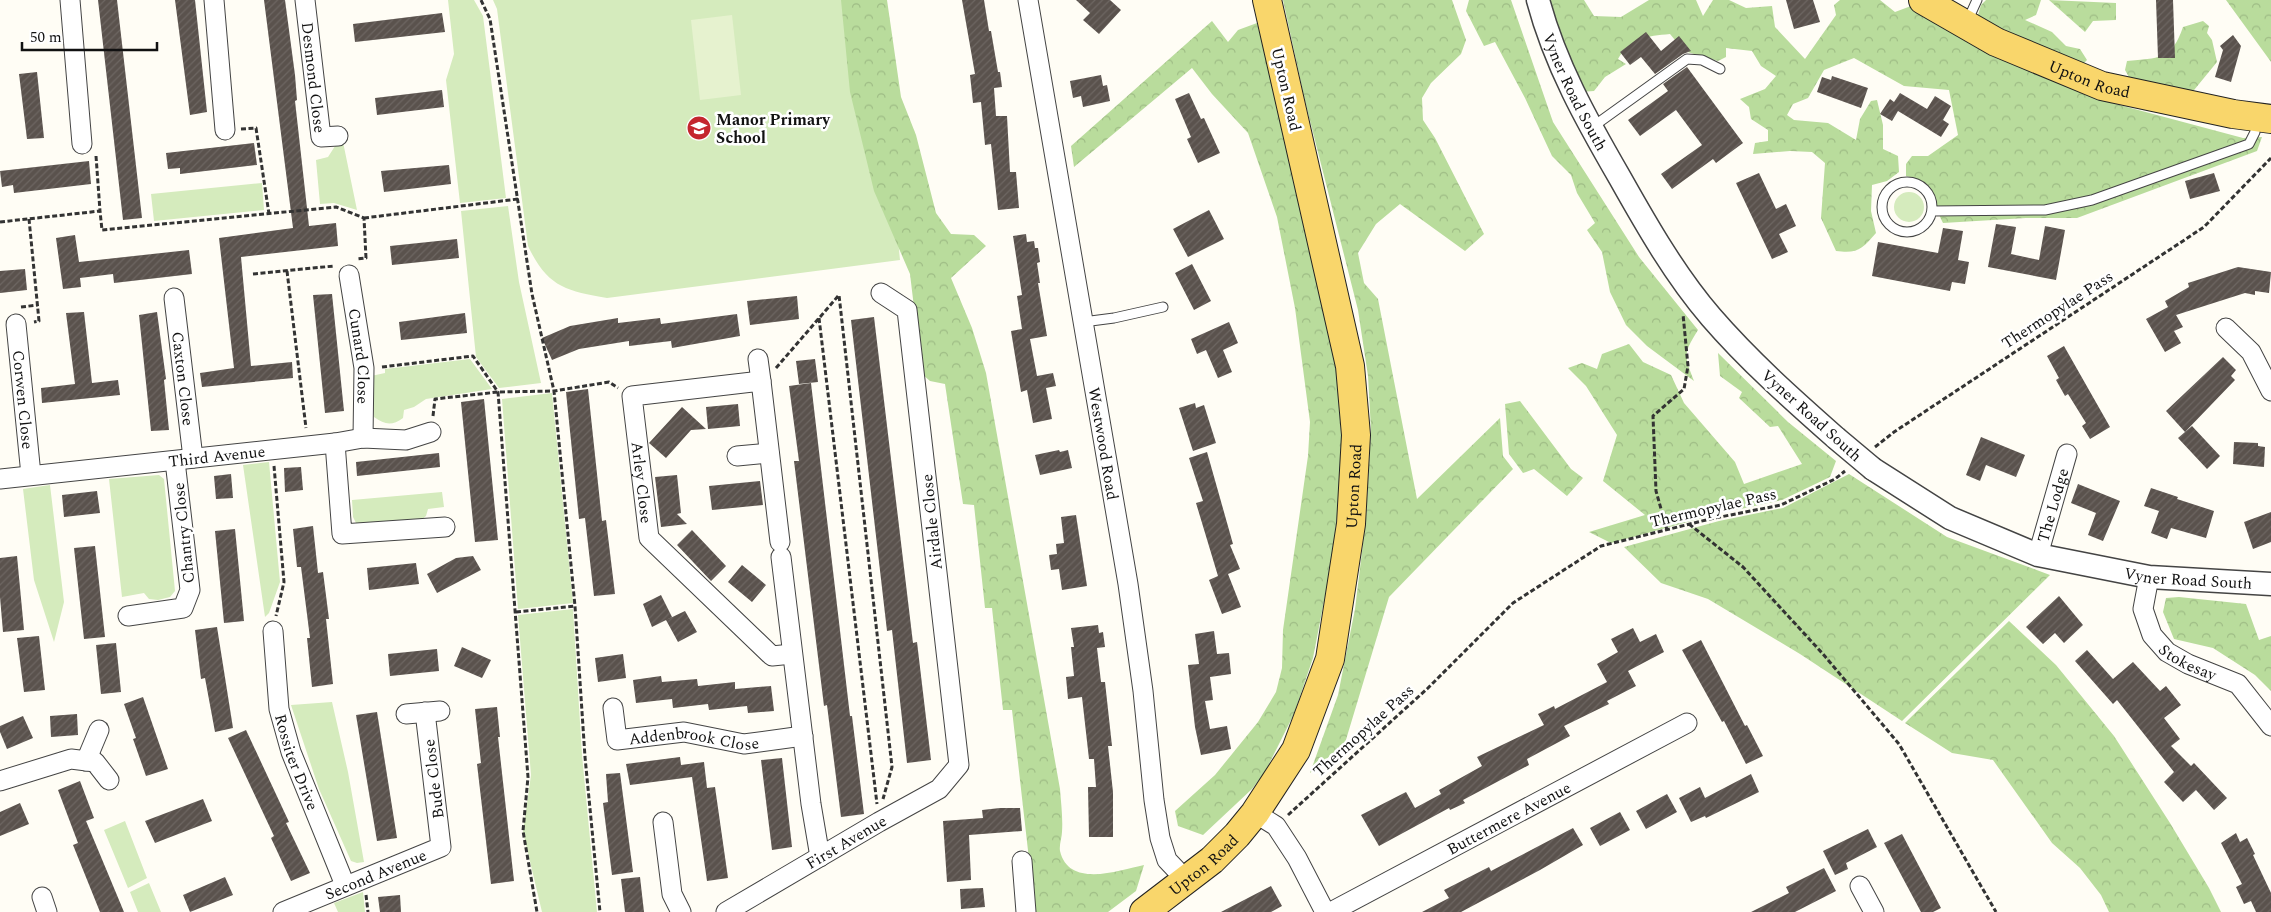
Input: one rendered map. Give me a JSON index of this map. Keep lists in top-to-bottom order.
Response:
{
  "streets": {
    "main road": ["Upton Road"],
    "street": [
      "Desmond Close",
      "Vyner Road South",
      "Cunard Close",
      "Caxton Close",
      "Corwen Close",
      "Westwood Road",
      "Third Avenue",
      "Arley Close",
      "The Lodge",
      "Airdale Close",
      "Chantry Close",
      "Stokesay",
      "Addenbrook Close",
      "Rossiter Drive",
      "Bude Close",
      "Buttermere Avenue",
      "First Avenue",
      "Second Avenue"
    ],
    "path": ["Thermopylae Pass"]
  },
  "crossings": [
    ["Upton Road", "Thermopylae Pass"],
    ["Upton Road", "Westwood Road"],
    ["Vyner Road South", "Thermopylae Pass"],
    ["Vyner Road South", "The Lodge"],
    ["Vyner Road South", "Stokesay"],
    ["Cunard Close", "Third Avenue"],
    ["Caxton Close", "Third Avenue"],
    ["Caxton Close", "Chantry Close"],
    ["Corwen Close", "Third Avenue"],
    ["Third Avenue", "Chantry Close"],
    ["Airdale Close", "First Avenue"],
    ["Rossiter Drive", "Second Avenue"],
    ["Bude Close", "Second Avenue"]
  ],
  "places": {
    "school or university": ["Manor Primary School"]
  },
  "scale_bar": "50 m"
}
